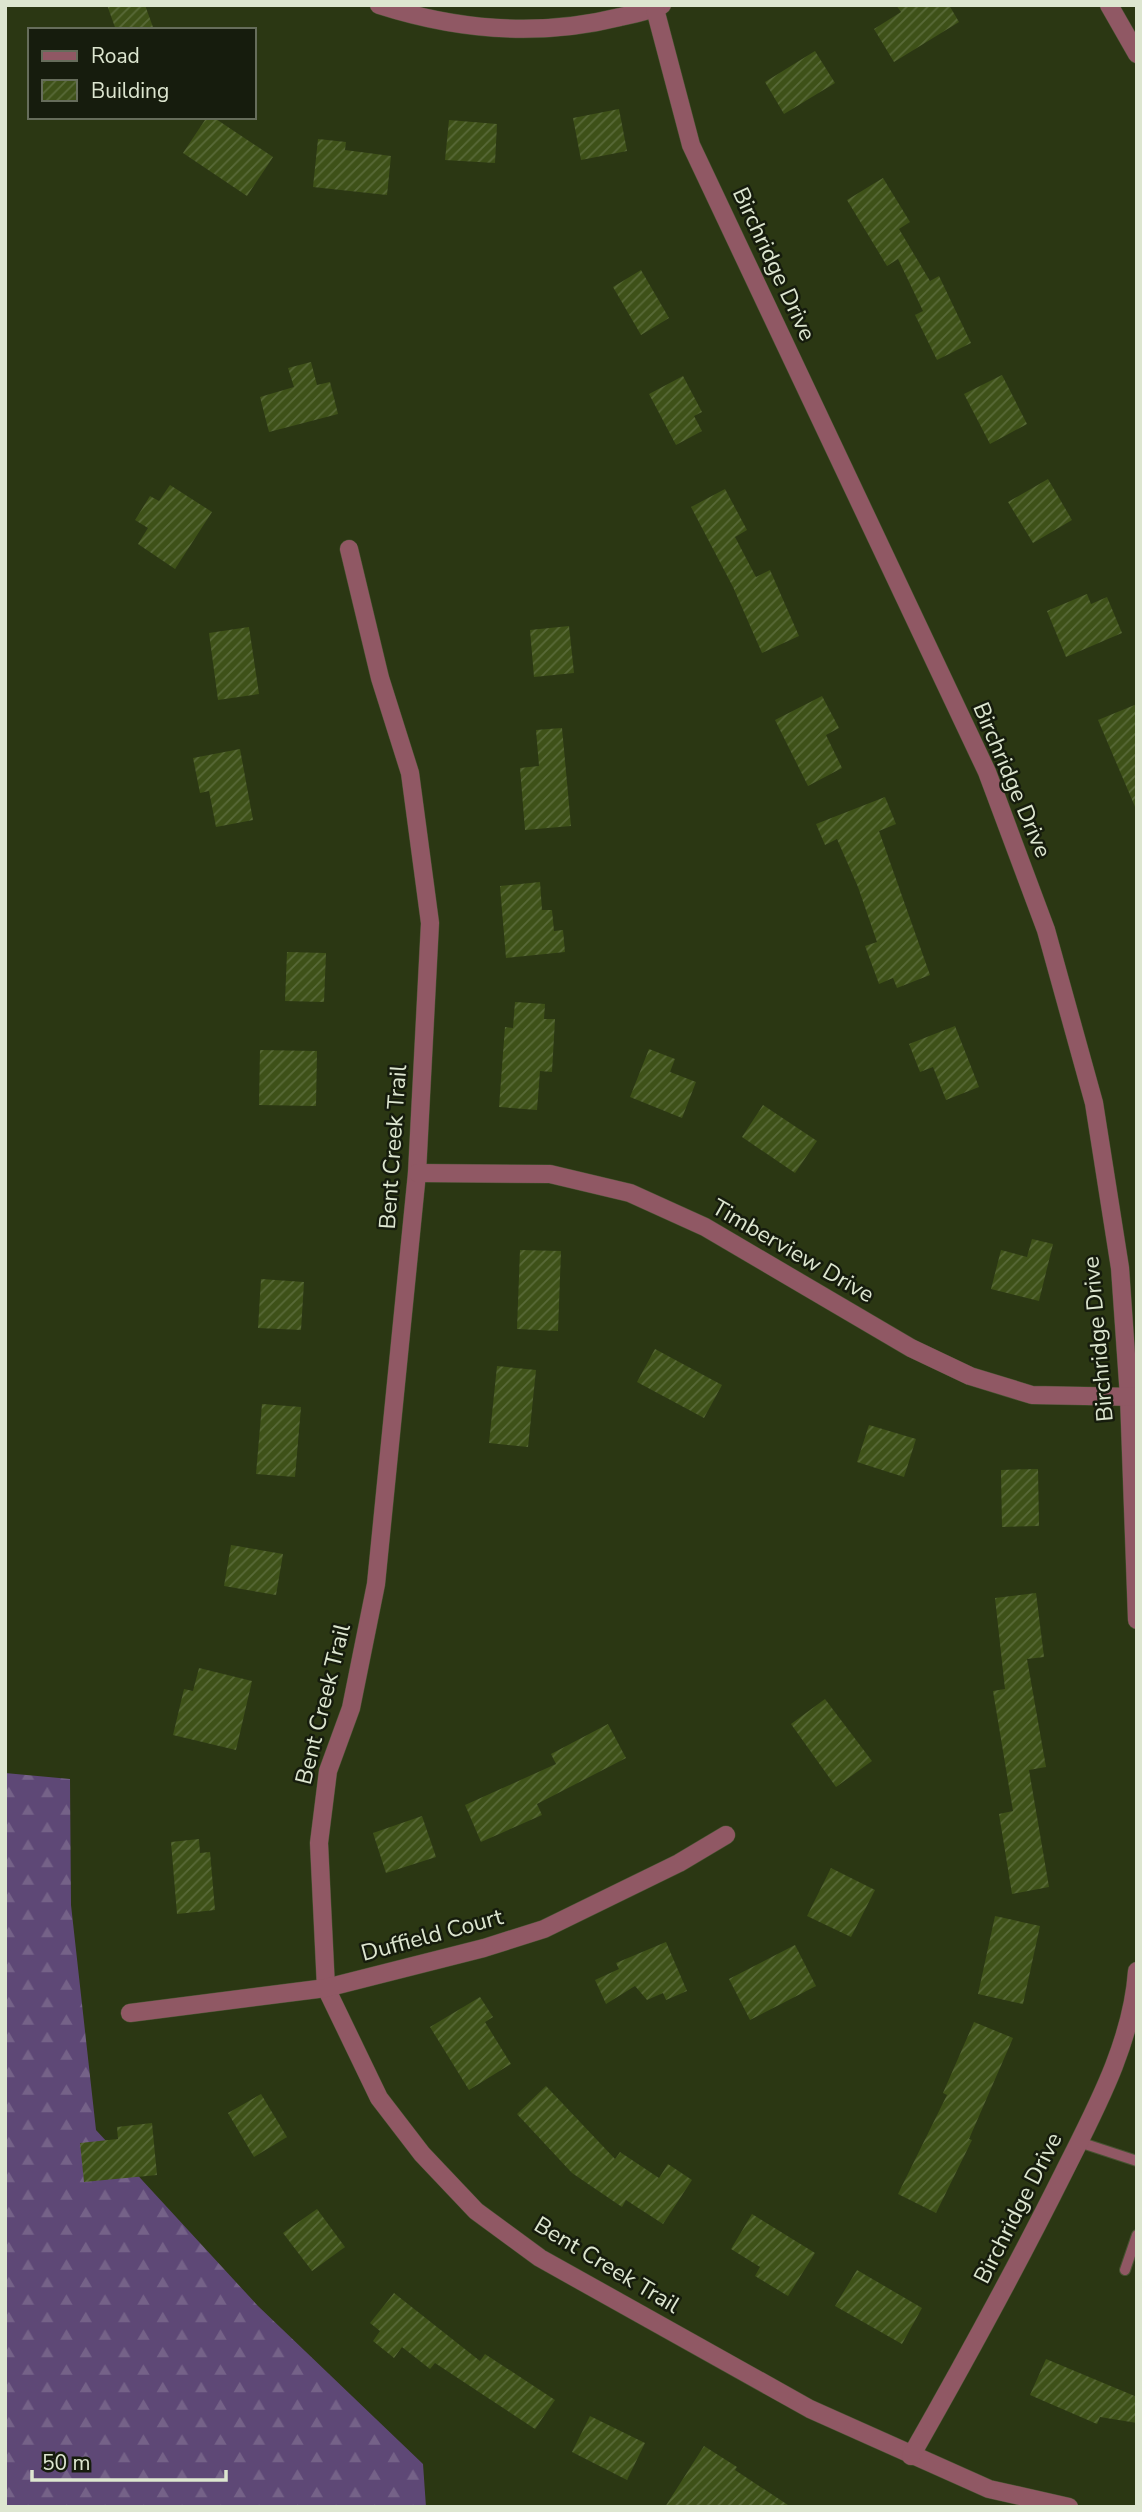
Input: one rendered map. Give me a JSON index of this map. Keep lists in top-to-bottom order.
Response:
{
  "streets": {
    "street": [
      "Birchridge Drive",
      "Bent Creek Trail",
      "Timberview Drive",
      "Duffield Court"
    ]
  },
  "crossings": [
    ["Birchridge Drive", "Bent Creek Trail"],
    ["Birchridge Drive", "Timberview Drive"],
    ["Bent Creek Trail", "Timberview Drive"],
    ["Bent Creek Trail", "Duffield Court"]
  ],
  "legend": ["Road", "Building"],
  "scale_bar": "50 m"
}
